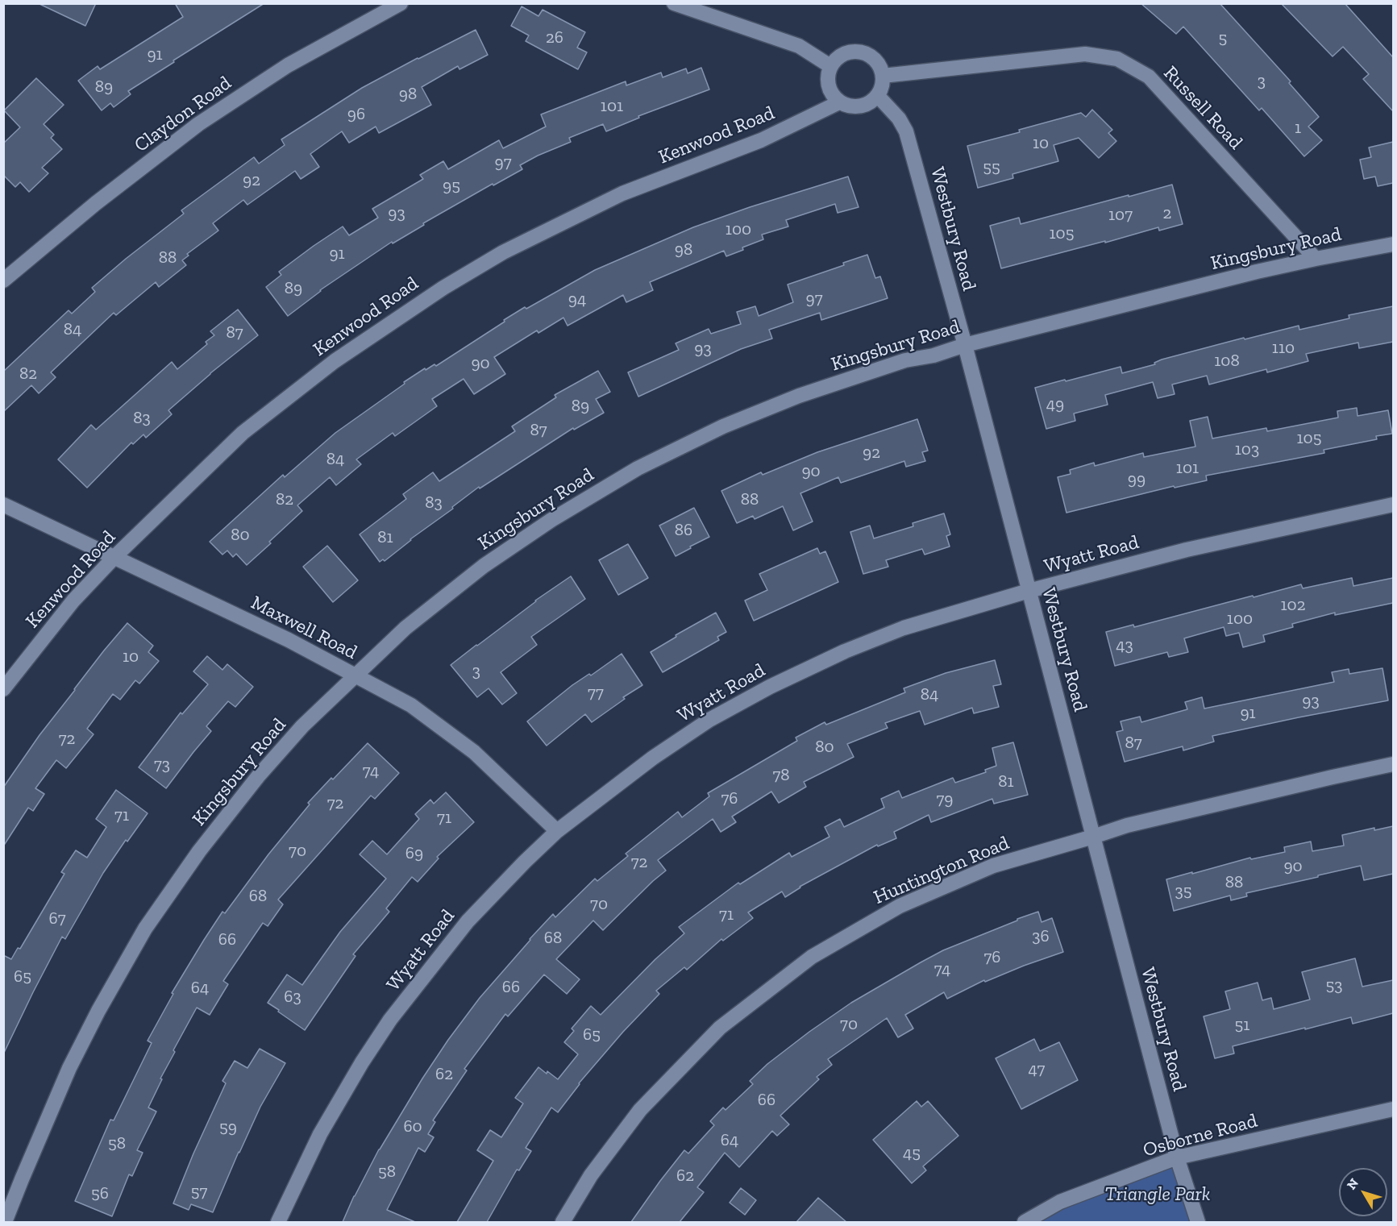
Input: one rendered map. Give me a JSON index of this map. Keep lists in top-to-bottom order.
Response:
{
  "streets": {
    "street": [
      "Russell Road",
      "Claydon Road",
      "Kenwood Road",
      "Westbury Road",
      "Kingsbury Road",
      "Wyatt Road",
      "Maxwell Road",
      "Huntington Road",
      "Osborne Road"
    ]
  },
  "crossings": [
    ["Russell Road", "Kenwood Road"],
    ["Russell Road", "Westbury Road"],
    ["Russell Road", "Kingsbury Road"],
    ["Kenwood Road", "Westbury Road"],
    ["Kenwood Road", "Maxwell Road"],
    ["Westbury Road", "Kingsbury Road"],
    ["Westbury Road", "Wyatt Road"],
    ["Westbury Road", "Huntington Road"],
    ["Westbury Road", "Osborne Road"],
    ["Kingsbury Road", "Maxwell Road"],
    ["Wyatt Road", "Maxwell Road"]
  ],
  "parks": ["Triangle Park"],
  "house_numbers": [
    "26",
    "5",
    "91",
    "3",
    "89",
    "98",
    "101",
    "96",
    "1",
    "10",
    "97",
    "55",
    "92",
    "95",
    "93",
    "2",
    "107",
    "100",
    "105",
    "98",
    "91",
    "88",
    "89",
    "97",
    "94",
    "84",
    "87",
    "110",
    "93",
    "108",
    "90",
    "82",
    "49",
    "89",
    "83",
    "87",
    "105",
    "103",
    "92",
    "84",
    "101",
    "90",
    "99",
    "82",
    "88",
    "83",
    "86",
    "80",
    "81",
    "102",
    "100",
    "43",
    "10",
    "3",
    "77",
    "84",
    "93",
    "91",
    "72",
    "87",
    "80",
    "73",
    "74",
    "78",
    "81",
    "76",
    "79",
    "72",
    "71",
    "71",
    "70",
    "69",
    "72",
    "90",
    "88",
    "35",
    "68",
    "70",
    "71",
    "67",
    "36",
    "68",
    "66",
    "76",
    "74",
    "65",
    "53",
    "66",
    "64",
    "63",
    "70",
    "51",
    "65",
    "47",
    "62",
    "66",
    "60",
    "59",
    "64",
    "58",
    "45",
    "58",
    "62",
    "57",
    "56"
  ],
  "north": "top left"
}
